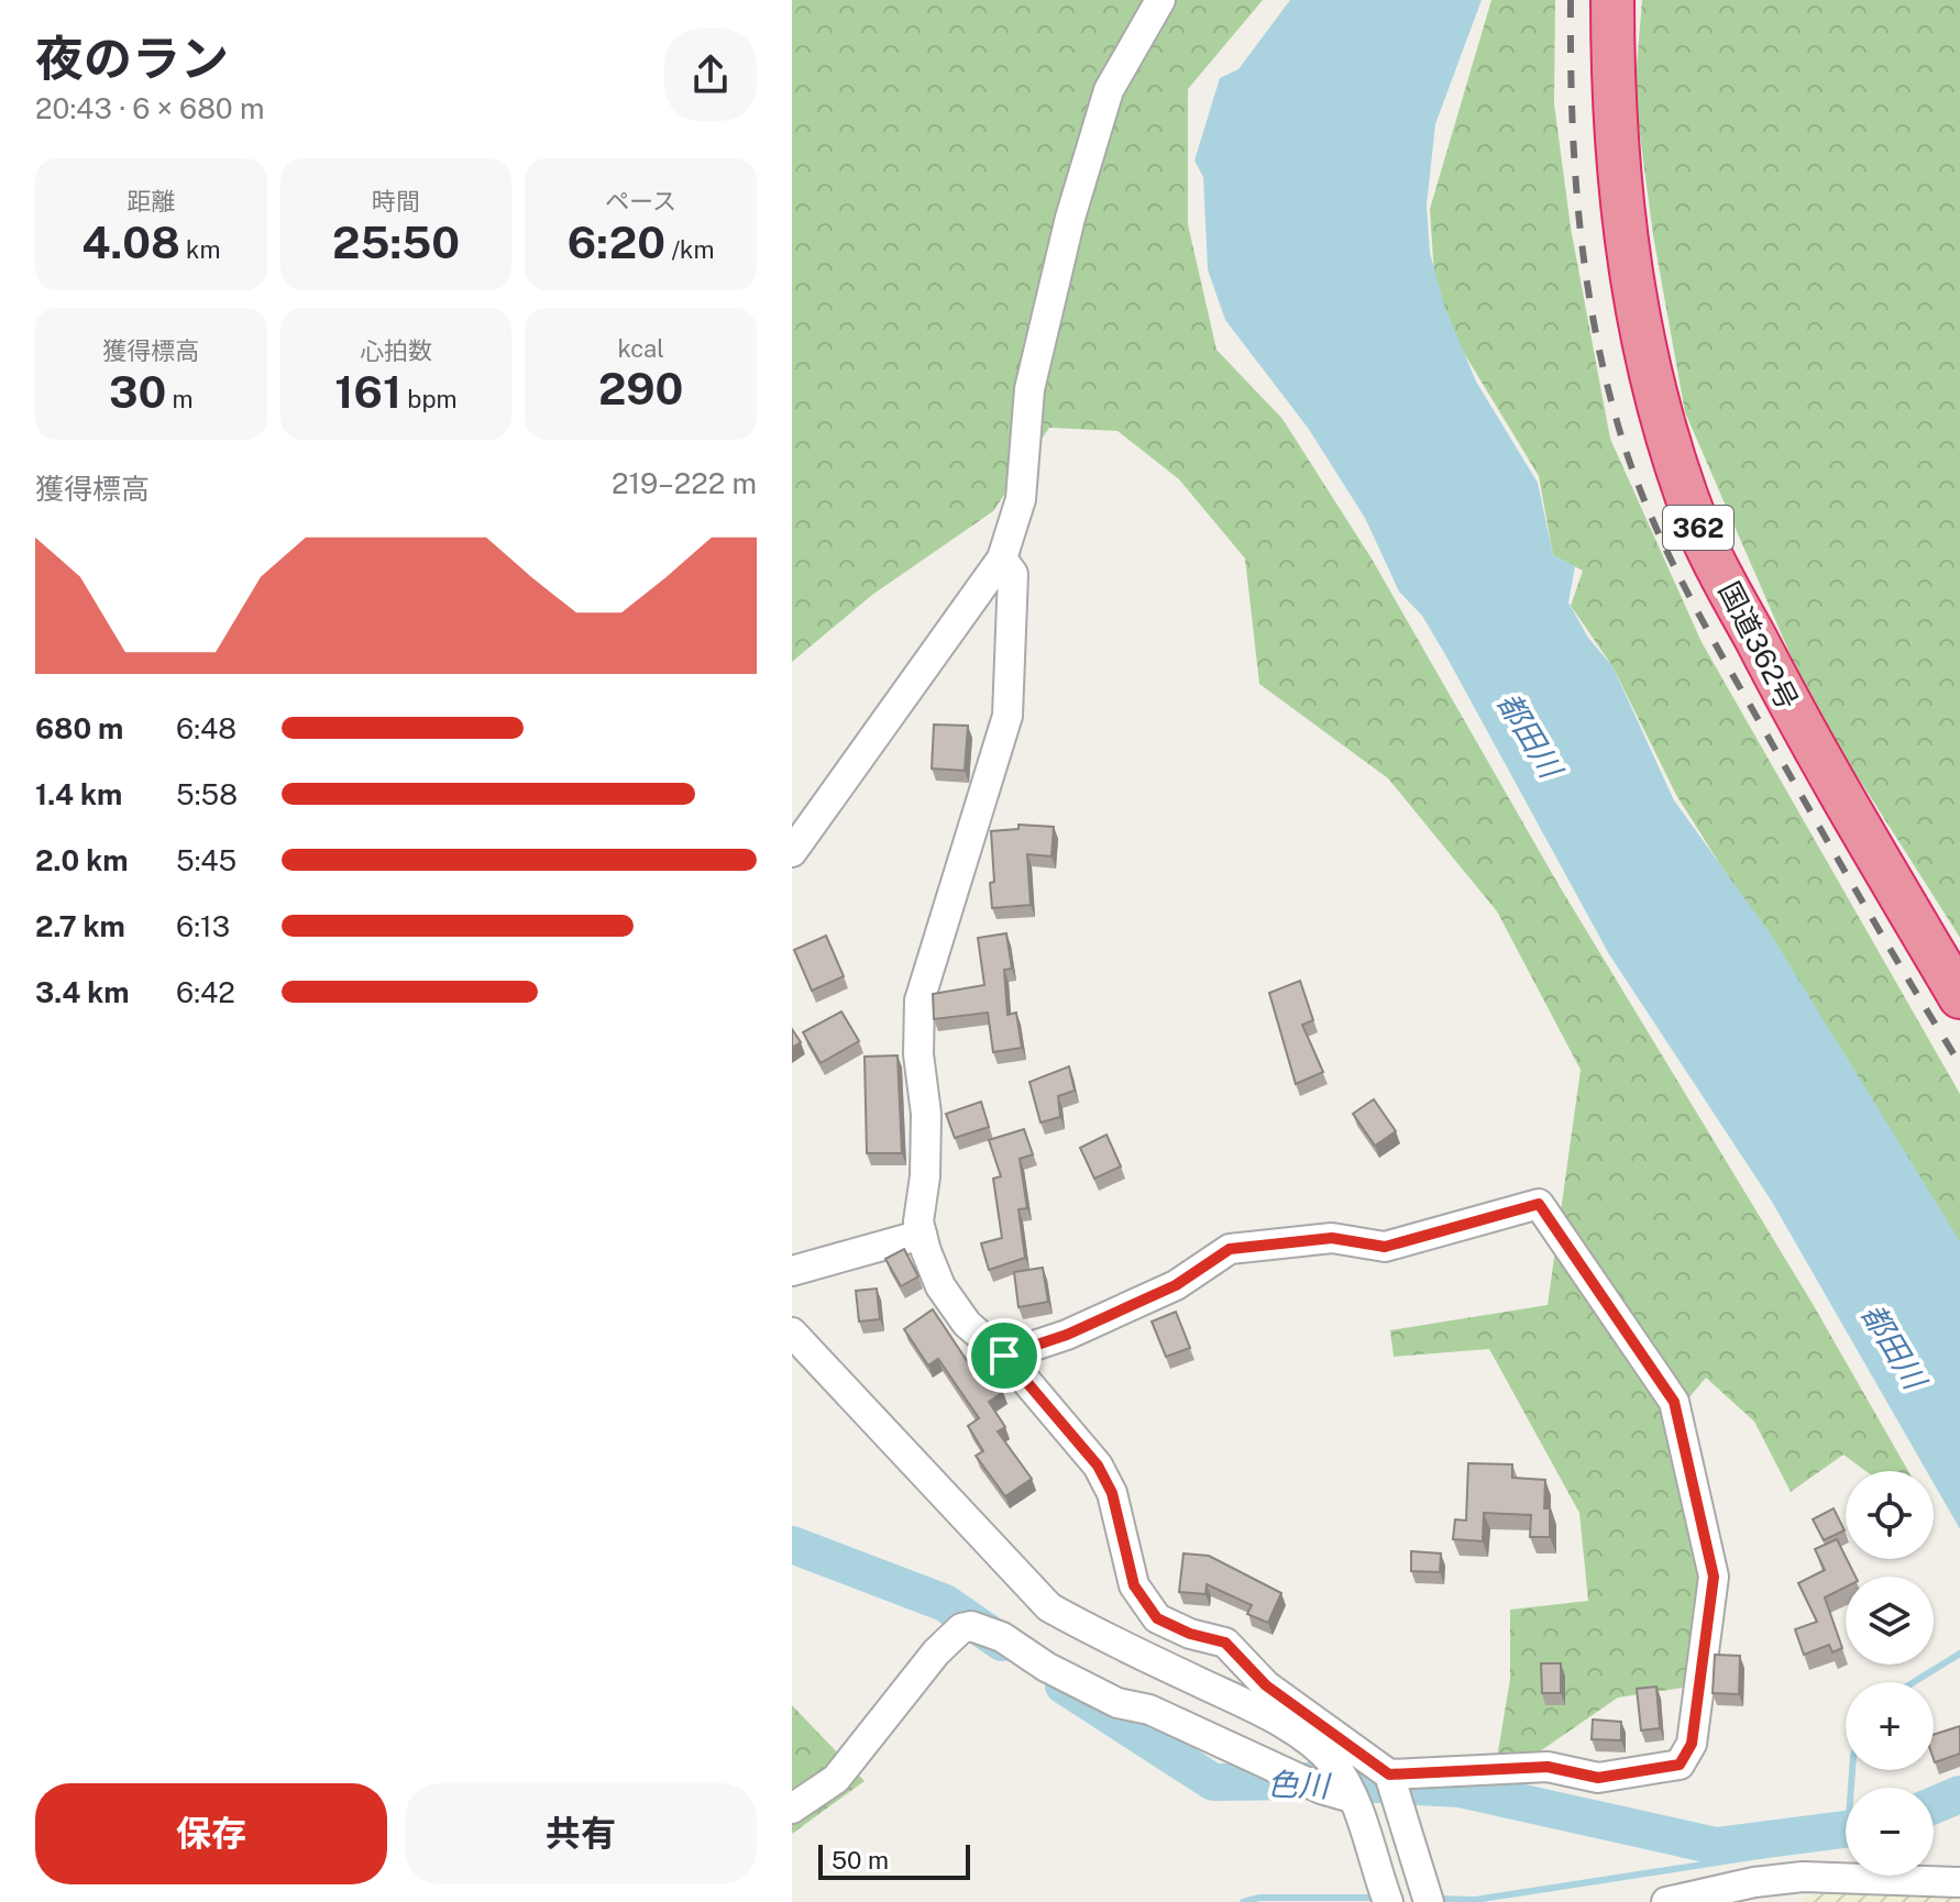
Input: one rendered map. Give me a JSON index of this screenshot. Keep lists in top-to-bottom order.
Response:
{
  "streets": {
    "highway": ["362", "国道362号"]
  },
  "water": ["都田川", "色川"],
  "scale_bar": "50 m",
  "page": {
    "heading": ["夜のラン", "20:43 · 6 × 680 m"],
    "stats": [
      ["距離", "4.08 km"],
      ["時間", "25:50"],
      ["ペース", "6:20 /km"],
      ["獲得標高", "30 m"],
      ["心拍数", "161 bpm"],
      ["kcal", "290"]
    ],
    "chart": ["獲得標高", "219–222 m"],
    "list": [
      {
        "name": "680 m",
        "note": "6:48"
      },
      {
        "name": "1.4 km",
        "note": "5:58"
      },
      {
        "name": "2.0 km",
        "note": "5:45"
      },
      {
        "name": "2.7 km",
        "note": "6:13"
      },
      {
        "name": "3.4 km",
        "note": "6:42"
      }
    ],
    "map_buttons": ["+", "−"],
    "buttons": ["保存", "共有"],
    "scale": "50 m"
  }
}
